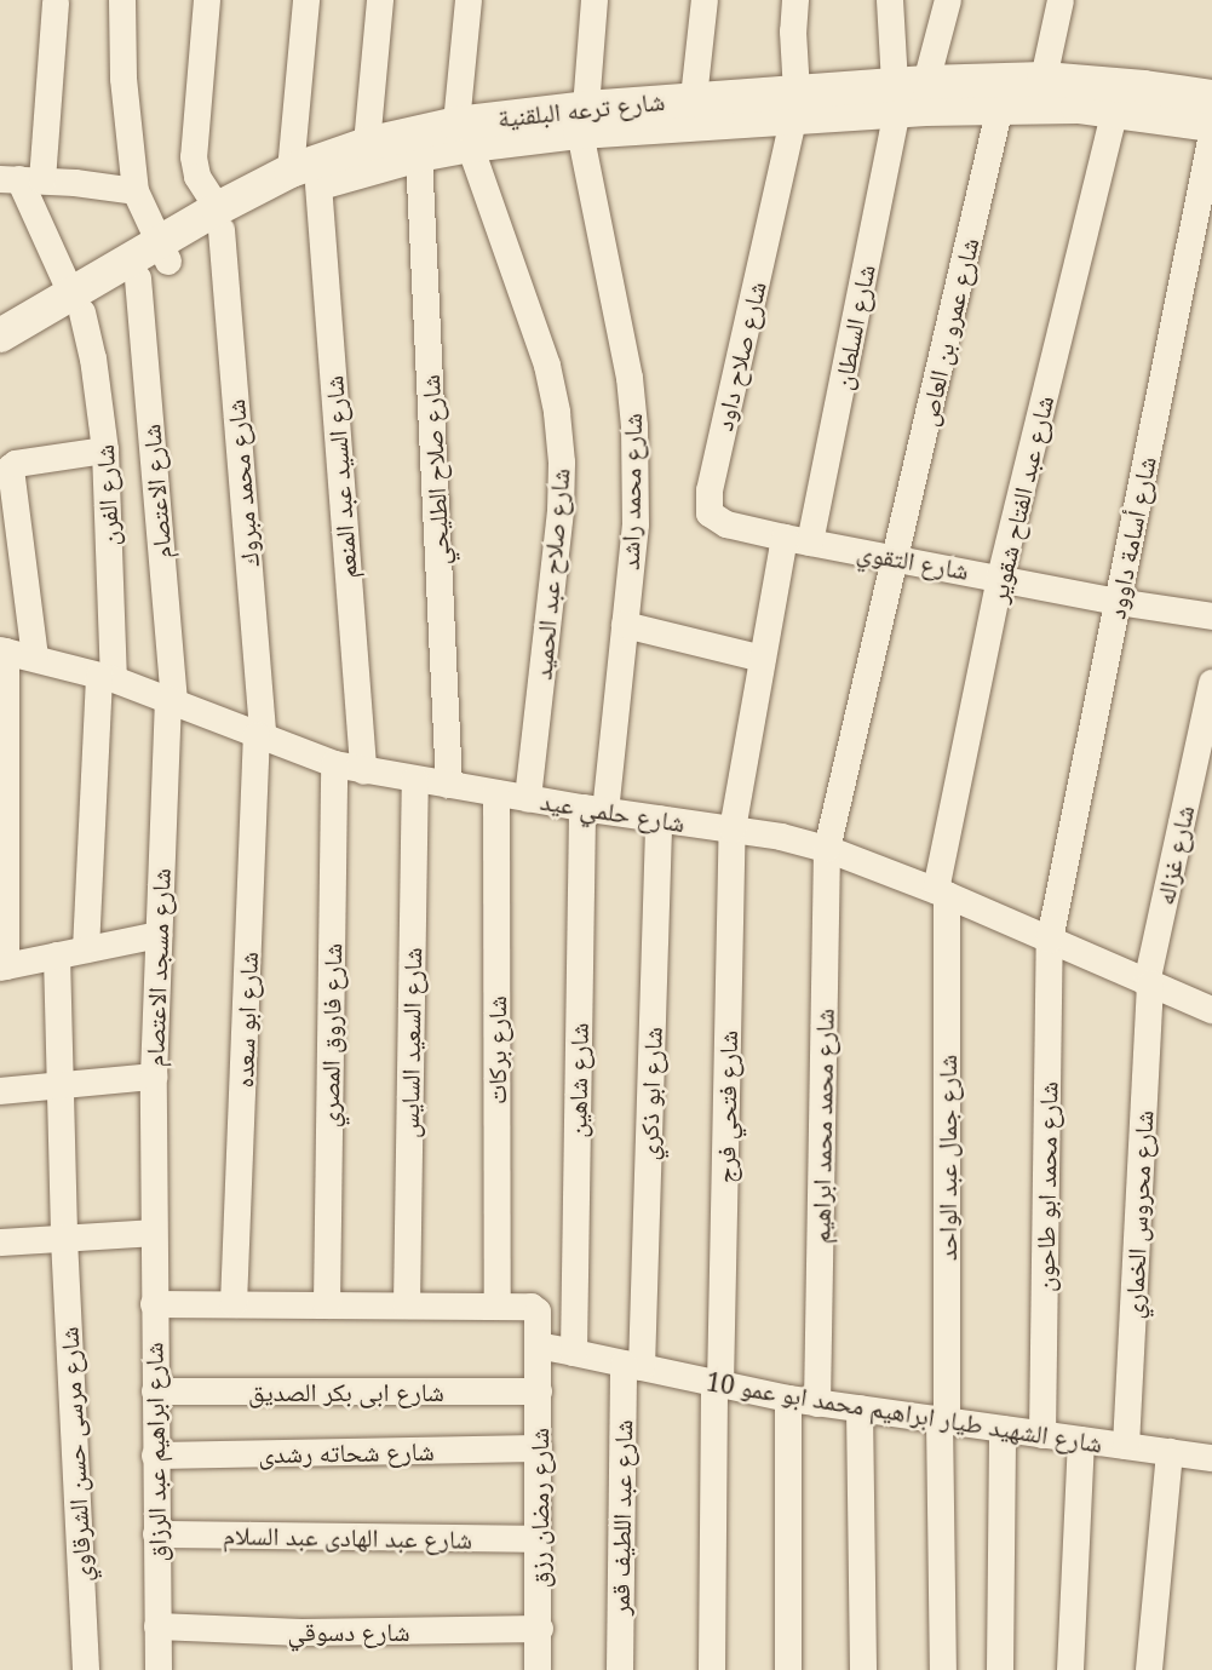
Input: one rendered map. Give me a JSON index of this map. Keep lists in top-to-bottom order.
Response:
{
  "streets": {
    "street": [
      "شارع ترعه البلقنية",
      "شارع السلطان",
      "شارع عمرو بن العاص",
      "شارع صلاح داود",
      "شارع صلاح الطليحي",
      "شارع السيد عبد المنعم",
      "شارع محمد مبروك",
      "شارع الاعتصام",
      "شارع محمد راشد",
      "شارع الفرن",
      "شارع عبد الفتاح شقوير",
      "شارع أسامة داوود",
      "شارع التقوي",
      "شارع صلاح عبد الحميد",
      "شارع حلمي عيد",
      "شارع غزاله",
      "شارع مسجد الاعتصام",
      "شارع ابو سعده",
      "شارع فاروق المصري",
      "شارع السعيد السايس",
      "شارع بركات",
      "شارع شاهين",
      "شارع ابو ذكري",
      "شارع فتحي فرج",
      "شارع محمد محمد ابراهيم",
      "شارع جمال عبد الواحد",
      "شارع محمد ابو طاحون",
      "شارع محروس الخماري",
      "شارع ابى بكر الصديق",
      "شارع الشهيد طيار ابراهيم محمد ابو عمو 10",
      "شارع ابراهيم عبد الرزاق",
      "شارع شحاته رشدى",
      "شارع مرسى حسن الشرقاوي",
      "شارع رمضان رزق",
      "شارع عبد اللطيف قمر",
      "شارع عبد الهادى عبد السلام",
      "شارع دسوقي"
    ]
  },
  "crossings": [
    ["شارع ترعه البلقنية", "شارع السلطان"],
    ["شارع ترعه البلقنية", "شارع عمرو بن العاص"],
    ["شارع ترعه البلقنية", "شارع صلاح داود"],
    ["شارع ترعه البلقنية", "شارع صلاح الطليحي"],
    ["شارع ترعه البلقنية", "شارع السيد عبد المنعم"],
    ["شارع ترعه البلقنية", "شارع محمد مبروك"],
    ["شارع ترعه البلقنية", "شارع الاعتصام"],
    ["شارع ترعه البلقنية", "شارع محمد راشد"],
    ["شارع ترعه البلقنية", "شارع الفرن"],
    ["شارع ترعه البلقنية", "شارع عبد الفتاح شقوير"],
    ["شارع ترعه البلقنية", "شارع صلاح عبد الحميد"],
    ["شارع السلطان", "شارع صلاح داود"],
    ["شارع السلطان", "شارع التقوي"],
    ["شارع السلطان", "شارع فتحي فرج"],
    ["شارع عمرو بن العاص", "شارع التقوي"],
    ["شارع عمرو بن العاص", "شارع حلمي عيد"],
    ["شارع عمرو بن العاص", "شارع محمد محمد ابراهيم"],
    ["شارع صلاح داود", "شارع التقوي"],
    ["شارع صلاح الطليحي", "شارع حلمي عيد"],
    ["شارع السيد عبد المنعم", "شارع حلمي عيد"],
    ["شارع محمد مبروك", "شارع حلمي عيد"],
    ["شارع محمد مبروك", "شارع ابو سعده"],
    ["شارع الاعتصام", "شارع حلمي عيد"],
    ["شارع الاعتصام", "شارع مسجد الاعتصام"],
    ["شارع محمد راشد", "شارع حلمي عيد"],
    ["شارع محمد راشد", "شارع شاهين"],
    ["شارع الفرن", "شارع حلمي عيد"],
    ["شارع عبد الفتاح شقوير", "شارع التقوي"],
    ["شارع عبد الفتاح شقوير", "شارع حلمي عيد"],
    ["شارع عبد الفتاح شقوير", "شارع جمال عبد الواحد"],
    ["شارع أسامة داوود", "شارع التقوي"],
    ["شارع أسامة داوود", "شارع حلمي عيد"],
    ["شارع أسامة داوود", "شارع محمد ابو طاحون"],
    ["شارع صلاح عبد الحميد", "شارع حلمي عيد"],
    ["شارع حلمي عيد", "شارع غزاله"],
    ["شارع حلمي عيد", "شارع مسجد الاعتصام"],
    ["شارع حلمي عيد", "شارع ابو سعده"],
    ["شارع حلمي عيد", "شارع فاروق المصري"],
    ["شارع حلمي عيد", "شارع السعيد السايس"],
    ["شارع حلمي عيد", "شارع بركات"],
    ["شارع حلمي عيد", "شارع شاهين"],
    ["شارع حلمي عيد", "شارع ابو ذكري"],
    ["شارع حلمي عيد", "شارع فتحي فرج"],
    ["شارع حلمي عيد", "شارع محمد محمد ابراهيم"],
    ["شارع حلمي عيد", "شارع جمال عبد الواحد"],
    ["شارع حلمي عيد", "شارع محمد ابو طاحون"],
    ["شارع حلمي عيد", "شارع محروس الخماري"],
    ["شارع غزاله", "شارع محروس الخماري"],
    ["شارع مسجد الاعتصام", "شارع ابراهيم عبد الرزاق"],
    ["شارع شاهين", "شارع الشهيد طيار ابراهيم محمد ابو عمو 10"],
    ["شارع ابو ذكري", "شارع الشهيد طيار ابراهيم محمد ابو عمو 10"],
    ["شارع ابو ذكري", "شارع عبد اللطيف قمر"],
    ["شارع فتحي فرج", "شارع الشهيد طيار ابراهيم محمد ابو عمو 10"],
    ["شارع محمد محمد ابراهيم", "شارع الشهيد طيار ابراهيم محمد ابو عمو 10"],
    ["شارع جمال عبد الواحد", "شارع الشهيد طيار ابراهيم محمد ابو عمو 10"],
    ["شارع محمد ابو طاحون", "شارع الشهيد طيار ابراهيم محمد ابو عمو 10"],
    ["شارع محروس الخماري", "شارع الشهيد طيار ابراهيم محمد ابو عمو 10"],
    ["شارع ابى بكر الصديق", "شارع ابراهيم عبد الرزاق"],
    ["شارع ابى بكر الصديق", "شارع رمضان رزق"],
    ["شارع الشهيد طيار ابراهيم محمد ابو عمو 10", "شارع رمضان رزق"],
    ["شارع الشهيد طيار ابراهيم محمد ابو عمو 10", "شارع عبد اللطيف قمر"],
    ["شارع ابراهيم عبد الرزاق", "شارع شحاته رشدى"],
    ["شارع ابراهيم عبد الرزاق", "شارع عبد الهادى عبد السلام"],
    ["شارع ابراهيم عبد الرزاق", "شارع دسوقي"],
    ["شارع شحاته رشدى", "شارع رمضان رزق"],
    ["شارع رمضان رزق", "شارع عبد الهادى عبد السلام"],
    ["شارع رمضان رزق", "شارع دسوقي"]
  ]
}
